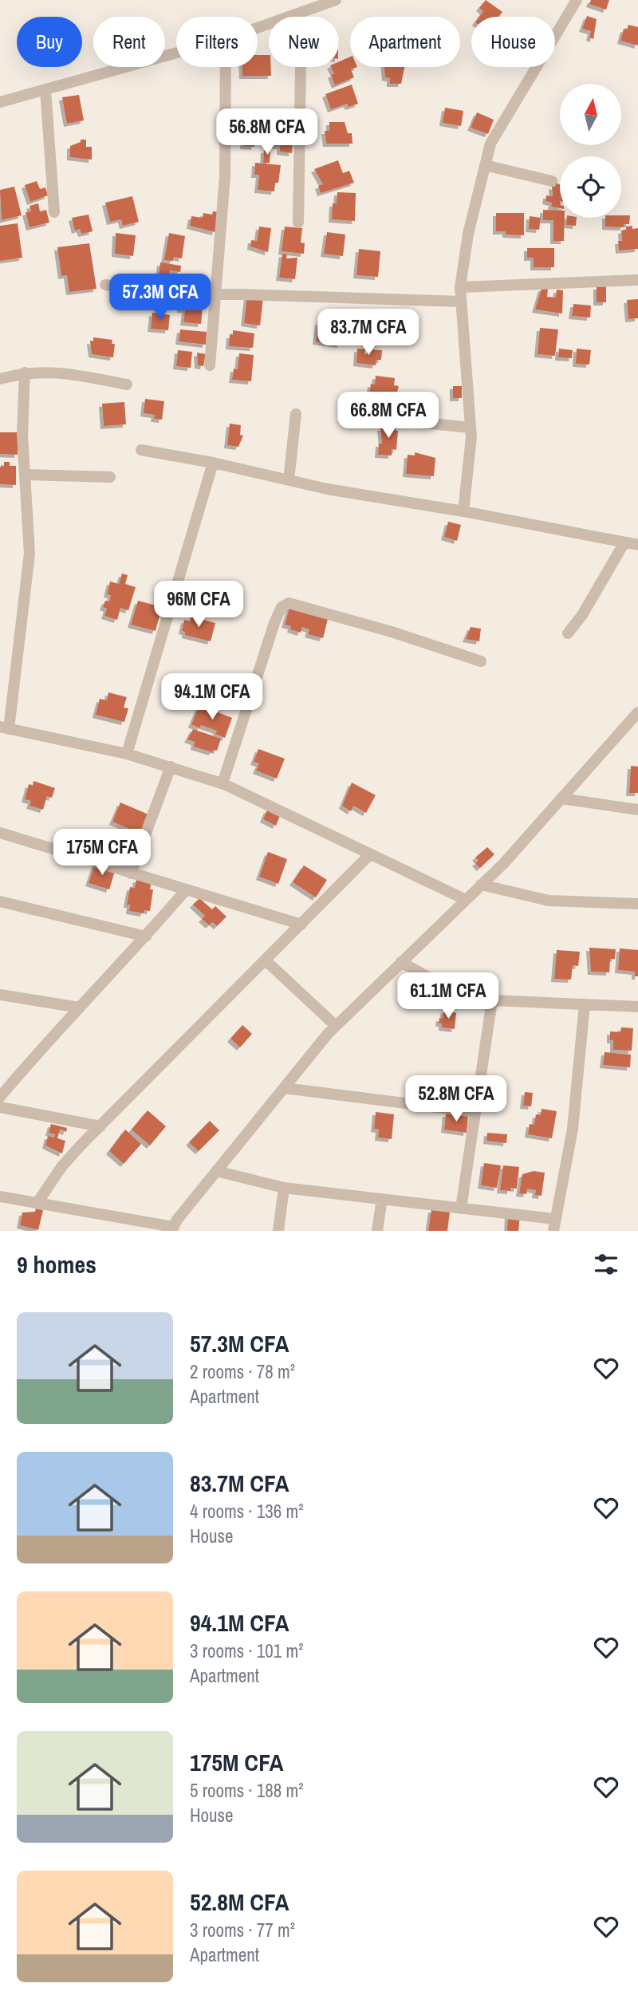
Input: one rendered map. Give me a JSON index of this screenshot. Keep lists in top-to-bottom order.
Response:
{
  "north": "top",
  "page": {
    "chip": [
      "Buy",
      "Rent",
      "Filters",
      "New",
      "Apartment",
      "House"
    ],
    "price": [
      "56.8M CFA",
      "57.3M CFA",
      "83.7M CFA",
      "66.8M CFA",
      "96M CFA",
      "94.1M CFA",
      "175M CFA",
      "61.1M CFA",
      "52.8M CFA"
    ],
    "heading": "9 homes",
    "list": [
      {
        "name": "57.3M CFA",
        "note": "2 rooms · 78 m² · Apartment"
      },
      {
        "name": "83.7M CFA",
        "note": "4 rooms · 136 m² · House"
      },
      {
        "name": "94.1M CFA",
        "note": "3 rooms · 101 m² · Apartment"
      },
      {
        "name": "175M CFA",
        "note": "5 rooms · 188 m² · House"
      },
      {
        "name": "52.8M CFA",
        "note": "3 rooms · 77 m² · Apartment"
      }
    ]
  }
}
